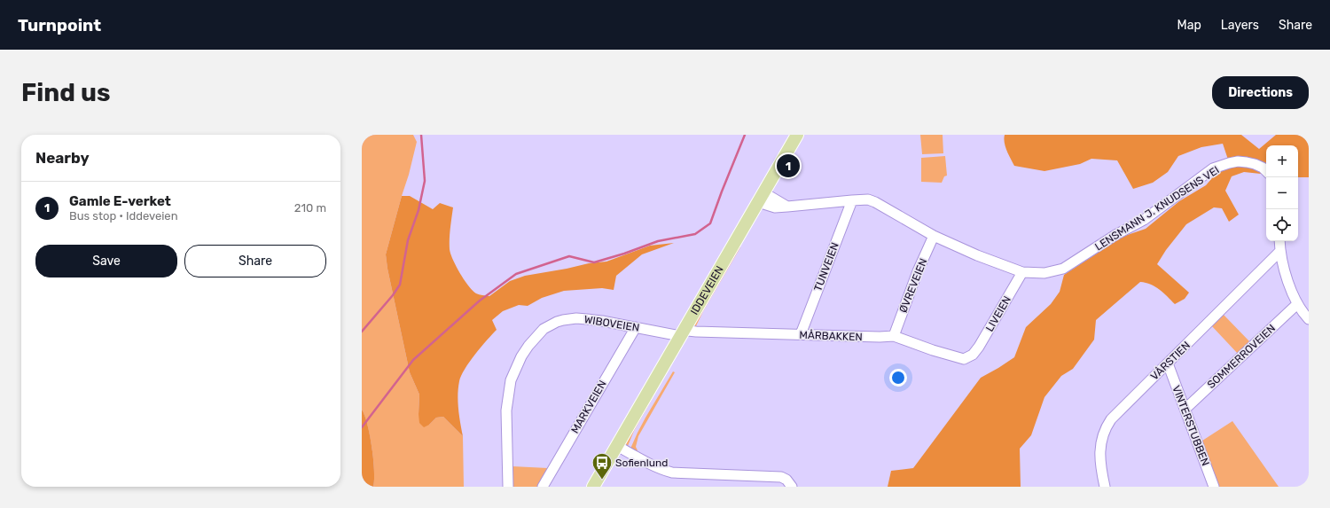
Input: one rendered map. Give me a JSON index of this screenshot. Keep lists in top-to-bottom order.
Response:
{
  "streets": {
    "main road": ["IDDEVEIEN"],
    "street": [
      "LENSMANN J. KNUDSENS VEI",
      "TUNVEIEN",
      "ØVREVEIEN",
      "LIVEIEN",
      "WIBOVEIEN",
      "MÅRBAKKEN",
      "SOMMERROVEIEN",
      "VÅRSTIEN",
      "MARKVEIEN",
      "VINTERSTUBBEN"
    ]
  },
  "crossings": [
    ["LENSMANN J. KNUDSENS VEI", "TUNVEIEN"],
    ["LENSMANN J. KNUDSENS VEI", "ØVREVEIEN"],
    ["LENSMANN J. KNUDSENS VEI", "IDDEVEIEN"],
    ["LENSMANN J. KNUDSENS VEI", "LIVEIEN"],
    ["TUNVEIEN", "MÅRBAKKEN"],
    ["ØVREVEIEN", "MÅRBAKKEN"],
    ["IDDEVEIEN", "WIBOVEIEN"],
    ["IDDEVEIEN", "MÅRBAKKEN"],
    ["LIVEIEN", "MÅRBAKKEN"],
    ["WIBOVEIEN", "MÅRBAKKEN"],
    ["WIBOVEIEN", "MARKVEIEN"],
    ["SOMMERROVEIEN", "VINTERSTUBBEN"],
    ["VÅRSTIEN", "VINTERSTUBBEN"]
  ],
  "places": {
    "bus stop": ["Sofienlund"]
  },
  "page": {
    "header": "Turnpoint",
    "nav": ["Map", "Layers", "Share"],
    "buttons": [
      "Directions",
      ["Save", "Share"]
    ],
    "title": "Find us",
    "heading": "Nearby",
    "map_buttons": ["+", "−"],
    "pins": "1",
    "list": [
      {
        "mark": "1",
        "name": "Gamle E-verket",
        "note": "Bus stop · Iddeveien",
        "value": "210 m"
      }
    ]
  }
}
